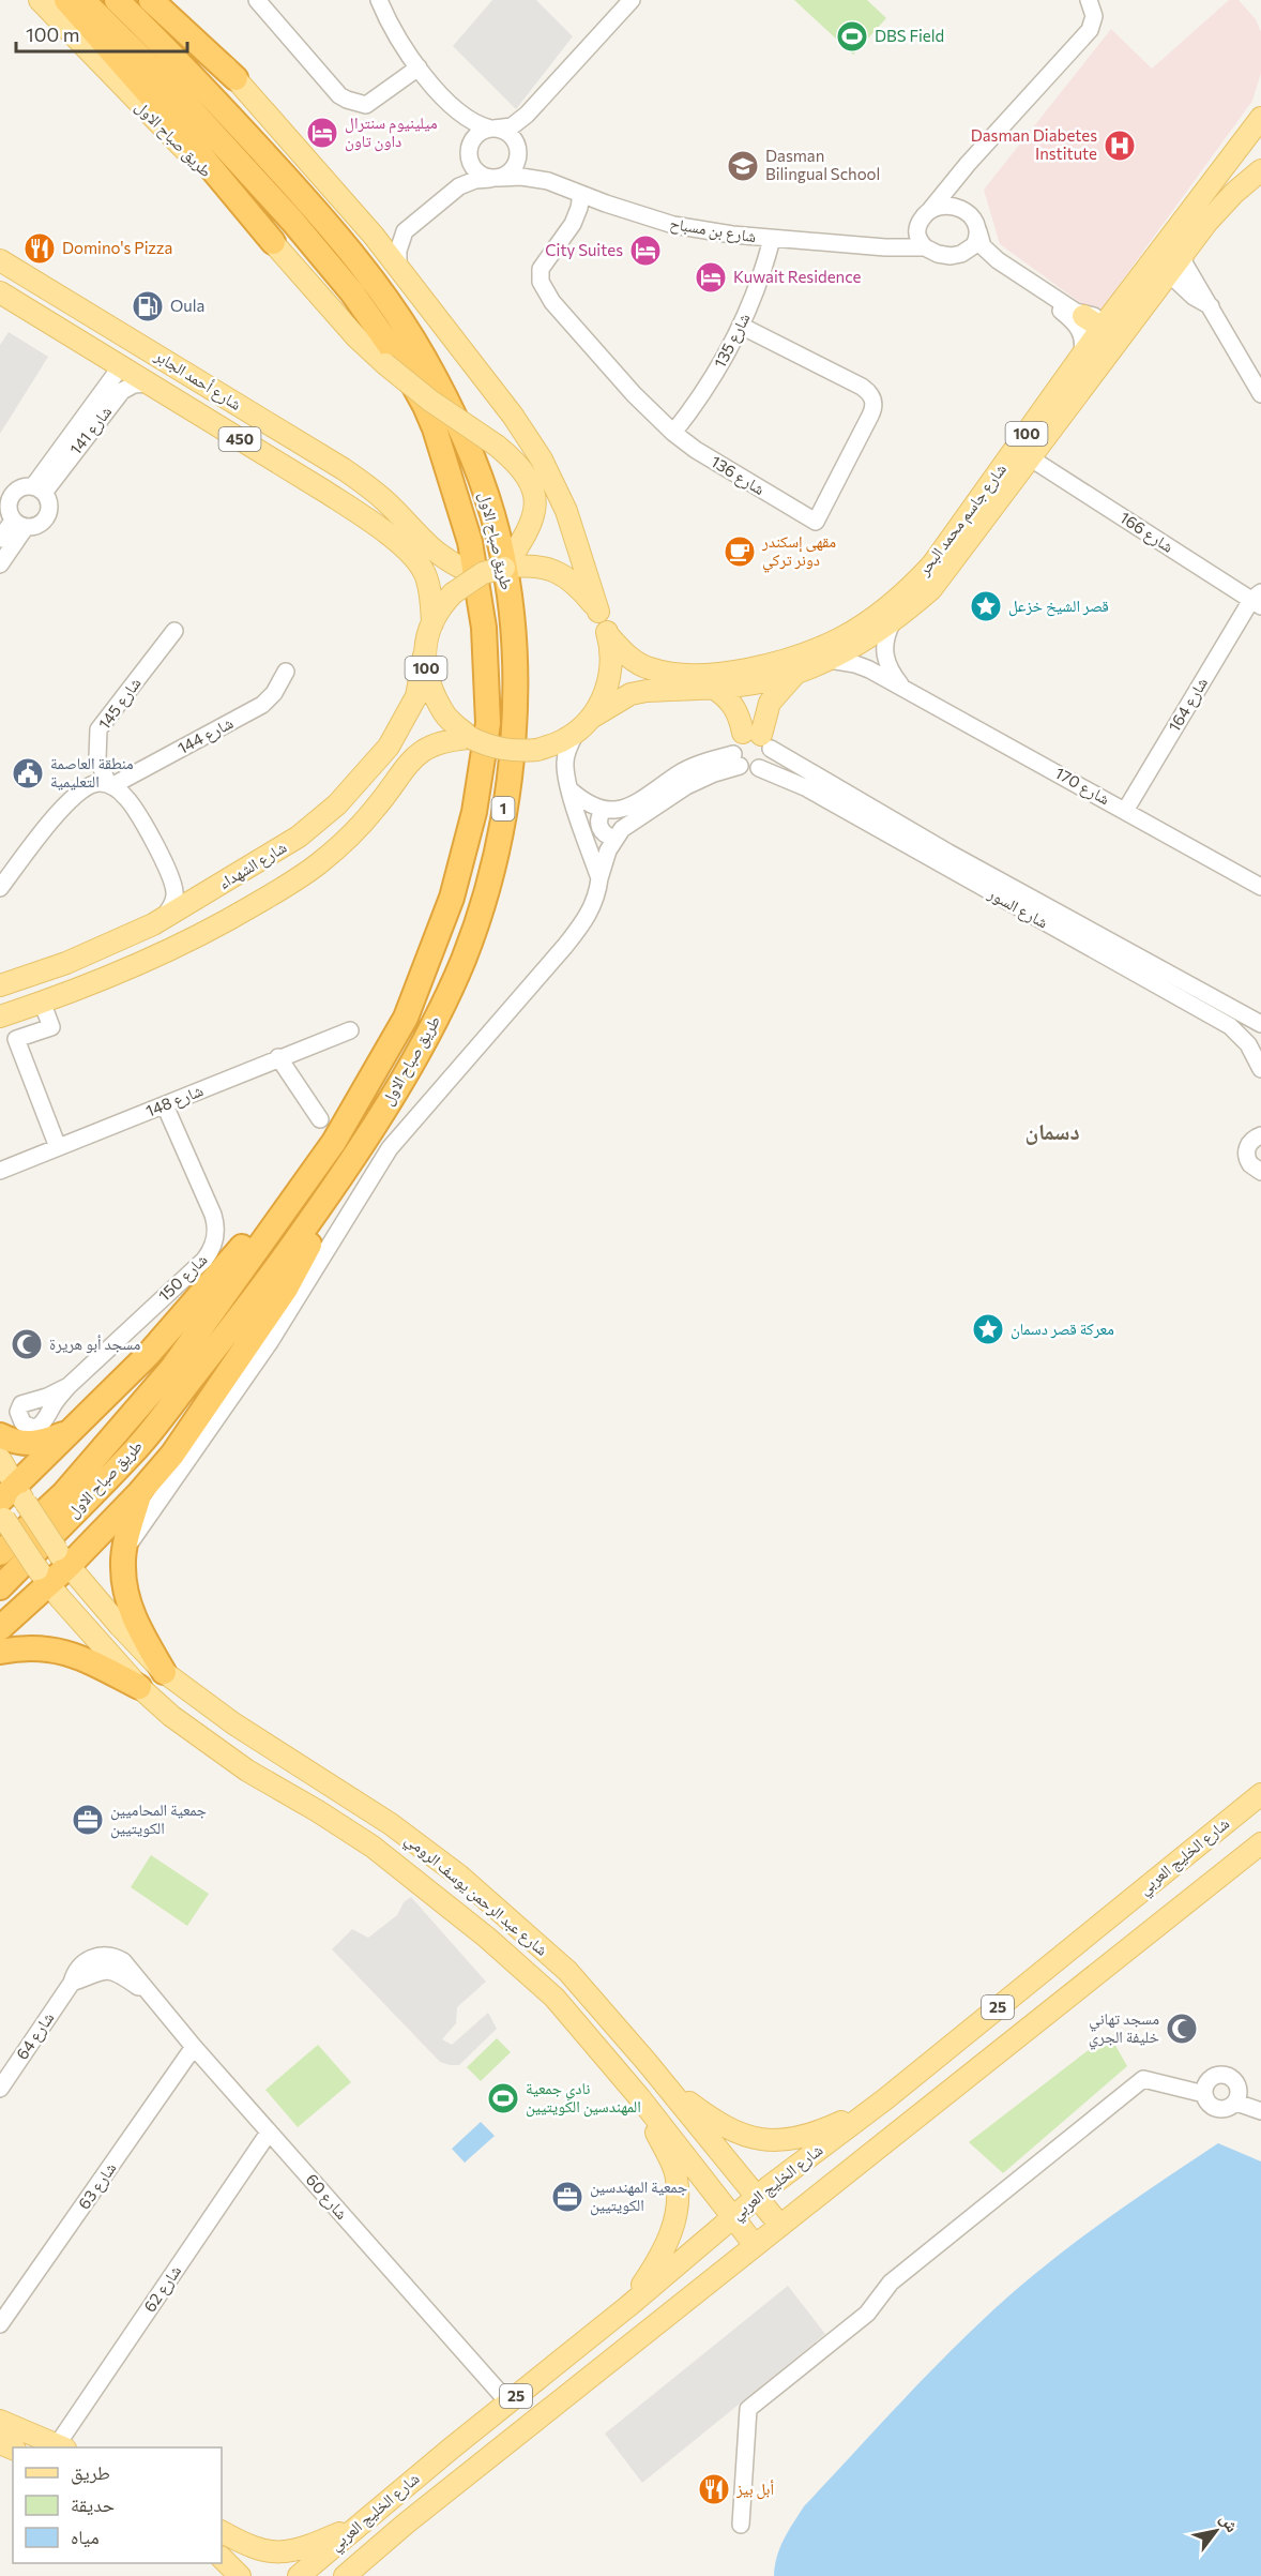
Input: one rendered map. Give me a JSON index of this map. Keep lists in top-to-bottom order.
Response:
{
  "streets": {
    "highway": ["طريق صباح الاول", "1"],
    "main road": [
      "شارع أحمد الجابر",
      "100",
      "450",
      "شارع جاسم محمد البحر",
      "شارع الشهداء",
      "شارع الخليج العربي",
      "شارع عبد الرحمن يوسف الرومي",
      "25"
    ],
    "street": [
      "شارع بن مسباح",
      "شارع 135",
      "شارع 141",
      "شارع 136",
      "شارع 166",
      "شارع 145",
      "شارع 164",
      "شارع 144",
      "شارع 170",
      "شارع السور",
      "شارع 148",
      "شارع 150",
      "شارع 64",
      "شارع 63",
      "شارع 60",
      "شارع 62"
    ]
  },
  "crossings": [
    ["طريق صباح الاول", "شارع أحمد الجابر"],
    ["طريق صباح الاول", "100"],
    ["طريق صباح الاول", "شارع جاسم محمد البحر"],
    ["طريق صباح الاول", "شارع الشهداء"],
    ["شارع بن مسباح", "شارع 135"],
    ["شارع بن مسباح", "شارع 136"],
    ["شارع 135", "شارع 136"],
    ["شارع أحمد الجابر", "شارع 141"],
    ["شارع أحمد الجابر", "100"],
    ["شارع أحمد الجابر", "شارع جاسم محمد البحر"],
    ["شارع أحمد الجابر", "شارع الشهداء"],
    ["100", "شارع جاسم محمد البحر"],
    ["100", "شارع الشهداء"],
    ["شارع جاسم محمد البحر", "شارع 166"],
    ["شارع جاسم محمد البحر", "شارع 170"],
    ["شارع جاسم محمد البحر", "شارع الشهداء"],
    ["شارع 166", "شارع 164"],
    ["شارع 145", "شارع 144"],
    ["شارع 164", "شارع 170"],
    ["شارع 148", "شارع 150"],
    ["شارع الخليج العربي", "شارع عبد الرحمن يوسف الرومي"],
    ["شارع الخليج العربي", "شارع 60"],
    ["شارع 64", "شارع 60"],
    ["شارع 63", "شارع 60"],
    ["شارع 60", "شارع 62"]
  ],
  "districts": ["دسمان"],
  "places": {
    "sports": ["DBS Field", "نادي جمعية المهندسين الكويتيين"],
    "hotel": ["ميلينيوم سنترال داون تاون", "City Suites", "Kuwait Residence"],
    "hospital": ["Dasman Diabetes Institute"],
    "school or university": ["Dasman Bilingual School"],
    "restaurant": ["Domino's Pizza", "أبل بيز"],
    "fuel station": ["Oula"],
    "cafe": ["مقهى إسكندر دونر تركي"],
    "place": ["قصر الشيخ خزعل", "معركة قصر دسمان"],
    "public building": ["منطقة العاصمة التعليمية"],
    "mosque": ["مسجد أبو هريرة", "مسجد تهاني خليفة الجري"],
    "office": ["جمعية المحاميين الكويتيين", "جمعية المهندسين الكويتيين"]
  },
  "legend": ["طريق", "حديقة", "مياه"],
  "scale_bar": "100 m",
  "north": "top right"
}
